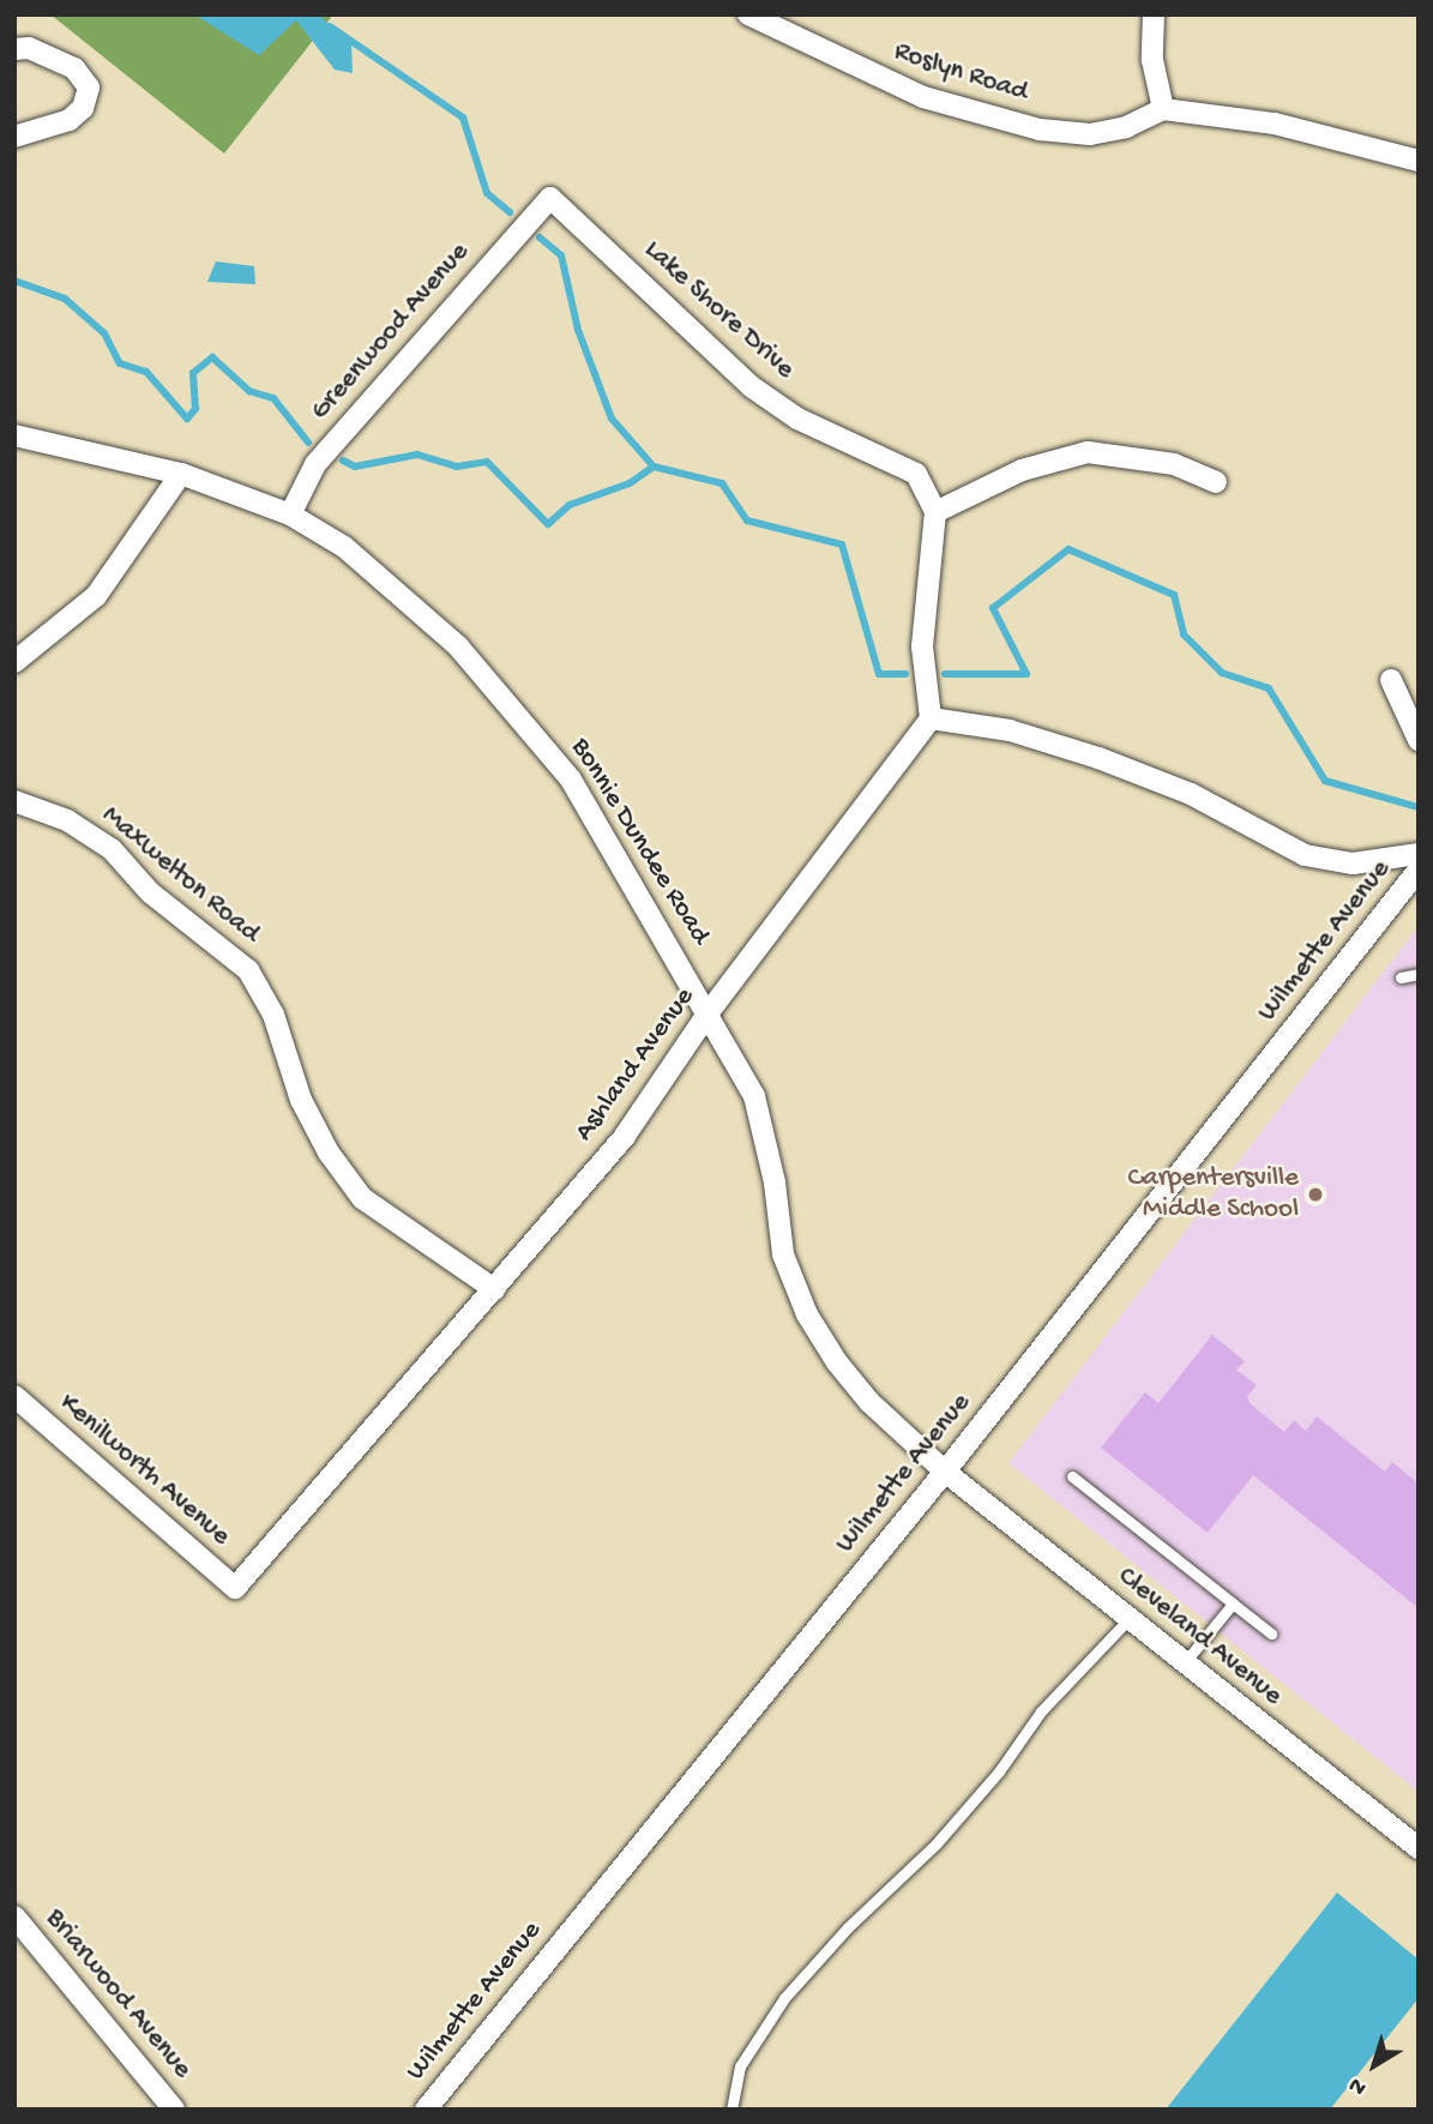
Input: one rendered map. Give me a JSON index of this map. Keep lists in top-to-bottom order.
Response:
{
  "streets": {
    "street": [
      "Roslyn Road",
      "Lake Shore Drive",
      "Greenwood Avenue",
      "Bonnie Dundee Road",
      "Maxwelton Road",
      "Wilmette Avenue",
      "Ashland Avenue",
      "Kenilworth Avenue",
      "Cleveland Avenue",
      "Briarwood Avenue"
    ]
  },
  "crossings": [
    ["Lake Shore Drive", "Greenwood Avenue"],
    ["Greenwood Avenue", "Bonnie Dundee Road"],
    ["Bonnie Dundee Road", "Wilmette Avenue"],
    ["Bonnie Dundee Road", "Ashland Avenue"],
    ["Bonnie Dundee Road", "Cleveland Avenue"],
    ["Maxwelton Road", "Ashland Avenue"],
    ["Wilmette Avenue", "Cleveland Avenue"],
    ["Ashland Avenue", "Kenilworth Avenue"]
  ],
  "places": ["Carpentersville Middle School"],
  "north": "bottom left"
}
